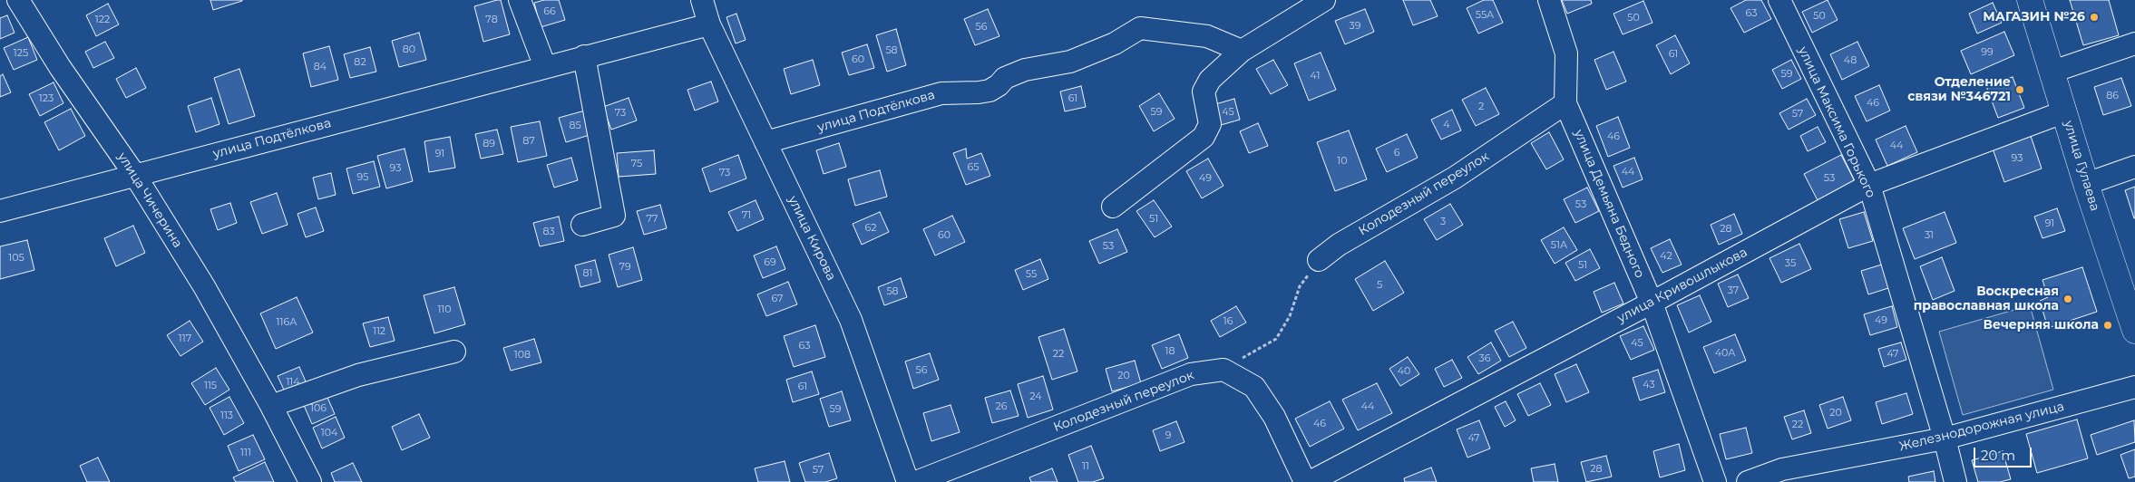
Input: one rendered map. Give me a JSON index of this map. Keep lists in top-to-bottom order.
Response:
{
  "streets": {
    "main road": ["улица Гулаева"],
    "street": [
      "улица Подтёлкова",
      "улица Максима Горького",
      "Колодезный переулок",
      "улица Чичерина",
      "улица Демьяна Бедного",
      "улица Кирова",
      "улица Кривошлыкова",
      "Железнодорожная улица"
    ]
  },
  "crossings": [
    ["улица Подтёлкова", "улица Чичерина"],
    ["улица Подтёлкова", "улица Кирова"],
    ["улица Максима Горького", "улица Кривошлыкова"],
    ["улица Максима Горького", "Железнодорожная улица"],
    ["улица Гулаева", "улица Кривошлыкова"],
    ["Колодезный переулок", "улица Демьяна Бедного"],
    ["улица Демьяна Бедного", "улица Кривошлыкова"]
  ],
  "places": [
    "МАГАЗИН №26",
    "Отделение связи №346721",
    "Воскресная православная школа",
    "Вечерняя школа"
  ],
  "house_numbers": [
    "66",
    "63",
    "55А",
    "50",
    "50",
    "122",
    "78",
    "39",
    "56",
    "80",
    "58",
    "99",
    "125",
    "61",
    "60",
    "48",
    "82",
    "84",
    "59",
    "41",
    "86",
    "123",
    "61",
    "46",
    "2",
    "59",
    "45",
    "73",
    "57",
    "4",
    "85",
    "46",
    "87",
    "89",
    "44",
    "6",
    "91",
    "93",
    "10",
    "75",
    "65",
    "93",
    "44",
    "73",
    "95",
    "49",
    "53",
    "53",
    "71",
    "77",
    "51",
    "3",
    "91",
    "62",
    "28",
    "83",
    "60",
    "31",
    "51А",
    "53",
    "42",
    "105",
    "69",
    "35",
    "51",
    "79",
    "81",
    "55",
    "5",
    "37",
    "58",
    "67",
    "110",
    "49",
    "16",
    "116А",
    "112",
    "117",
    "45",
    "63",
    "18",
    "40А",
    "22",
    "47",
    "108",
    "36",
    "56",
    "40",
    "20",
    "114",
    "43",
    "115",
    "61",
    "24",
    "26",
    "44",
    "106",
    "59",
    "20",
    "113",
    "46",
    "22",
    "104",
    "9",
    "47",
    "111",
    "11",
    "28",
    "57"
  ],
  "scale_bar": "20 m"
}
